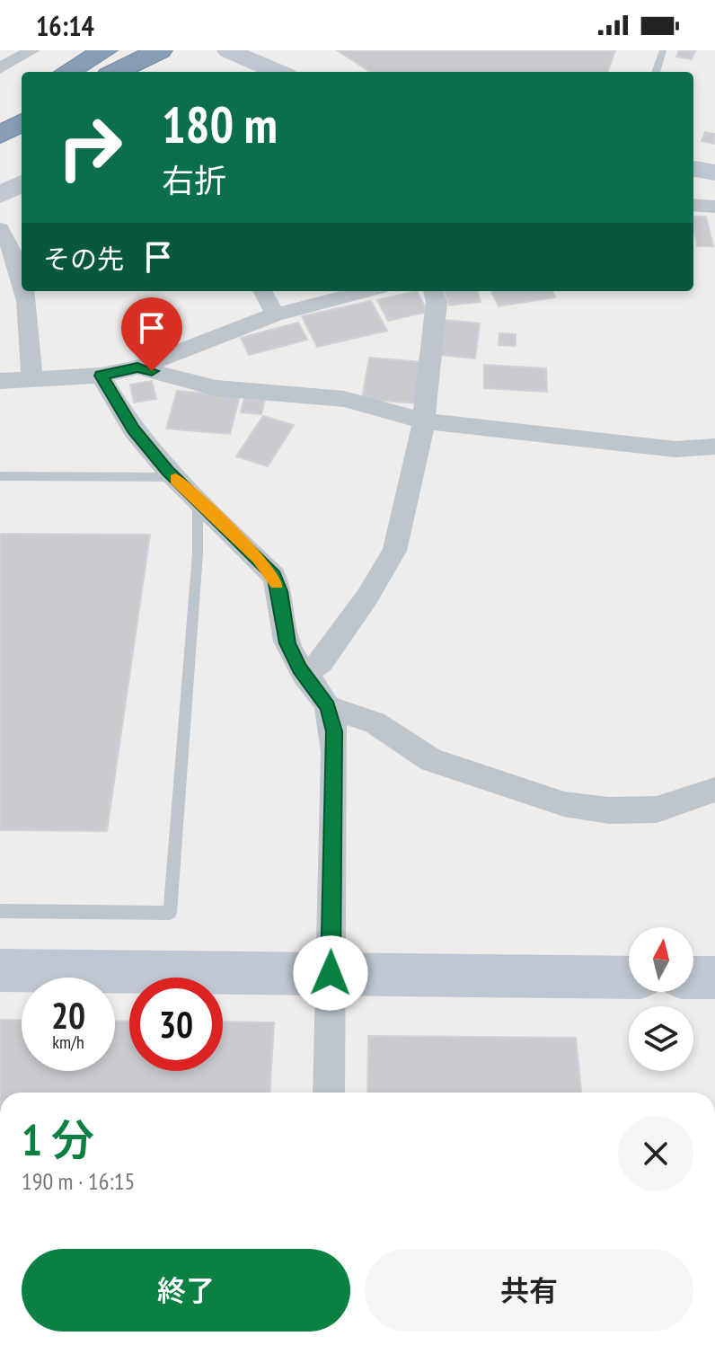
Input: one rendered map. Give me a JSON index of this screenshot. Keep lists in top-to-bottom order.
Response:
{
  "north": "top",
  "page": {
    "status": "16:14",
    "turn": ["180 m", "右折"],
    "then": "その先",
    "speed": "20 km/h",
    "limit": "30",
    "heading": ["1 分", "190 m · 16:15"],
    "buttons": ["終了", "共有"]
  }
}
